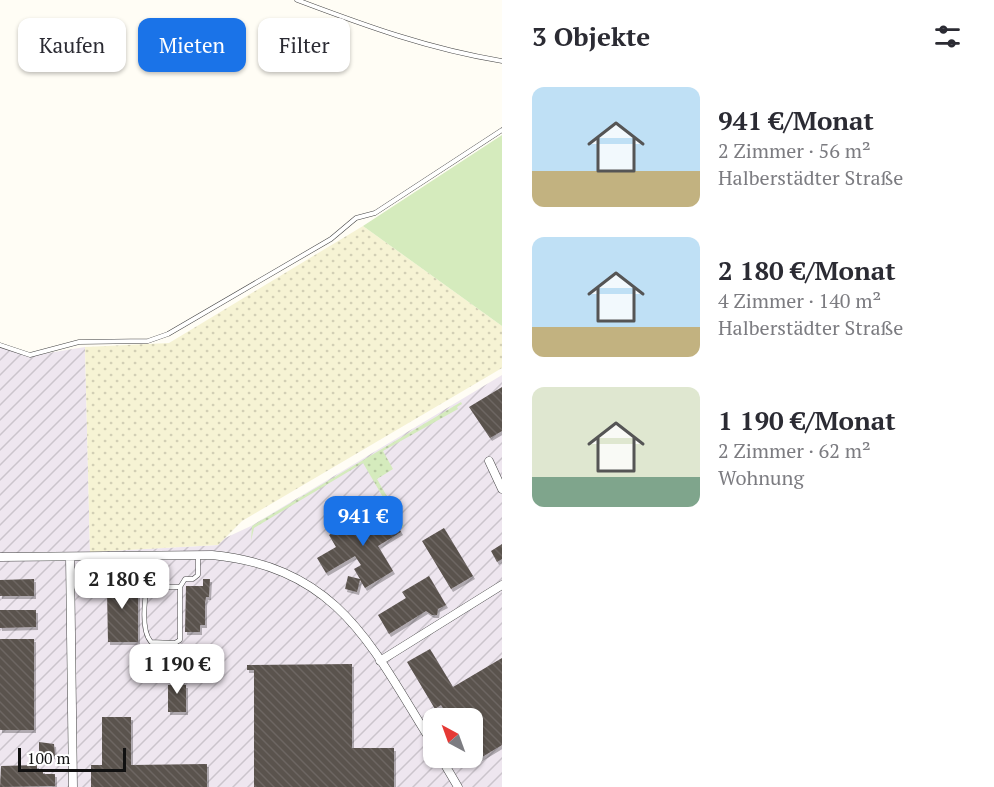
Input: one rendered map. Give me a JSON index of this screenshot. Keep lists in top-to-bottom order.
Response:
{
  "scale_bar": "100 m",
  "north": "top left",
  "page": {
    "heading": "3 Objekte",
    "chip": ["Kaufen", "Mieten", "Filter"],
    "list": [
      {
        "name": "941 €/Monat",
        "note": "2 Zimmer · 56 m² · Halberstädter Straße"
      },
      {
        "name": "2 180 €/Monat",
        "note": "4 Zimmer · 140 m² · Halberstädter Straße"
      },
      {
        "name": "1 190 €/Monat",
        "note": "2 Zimmer · 62 m² · Wohnung"
      }
    ],
    "price": ["941 €", "2 180 €", "1 190 €"],
    "scale": "100 m"
  }
}
